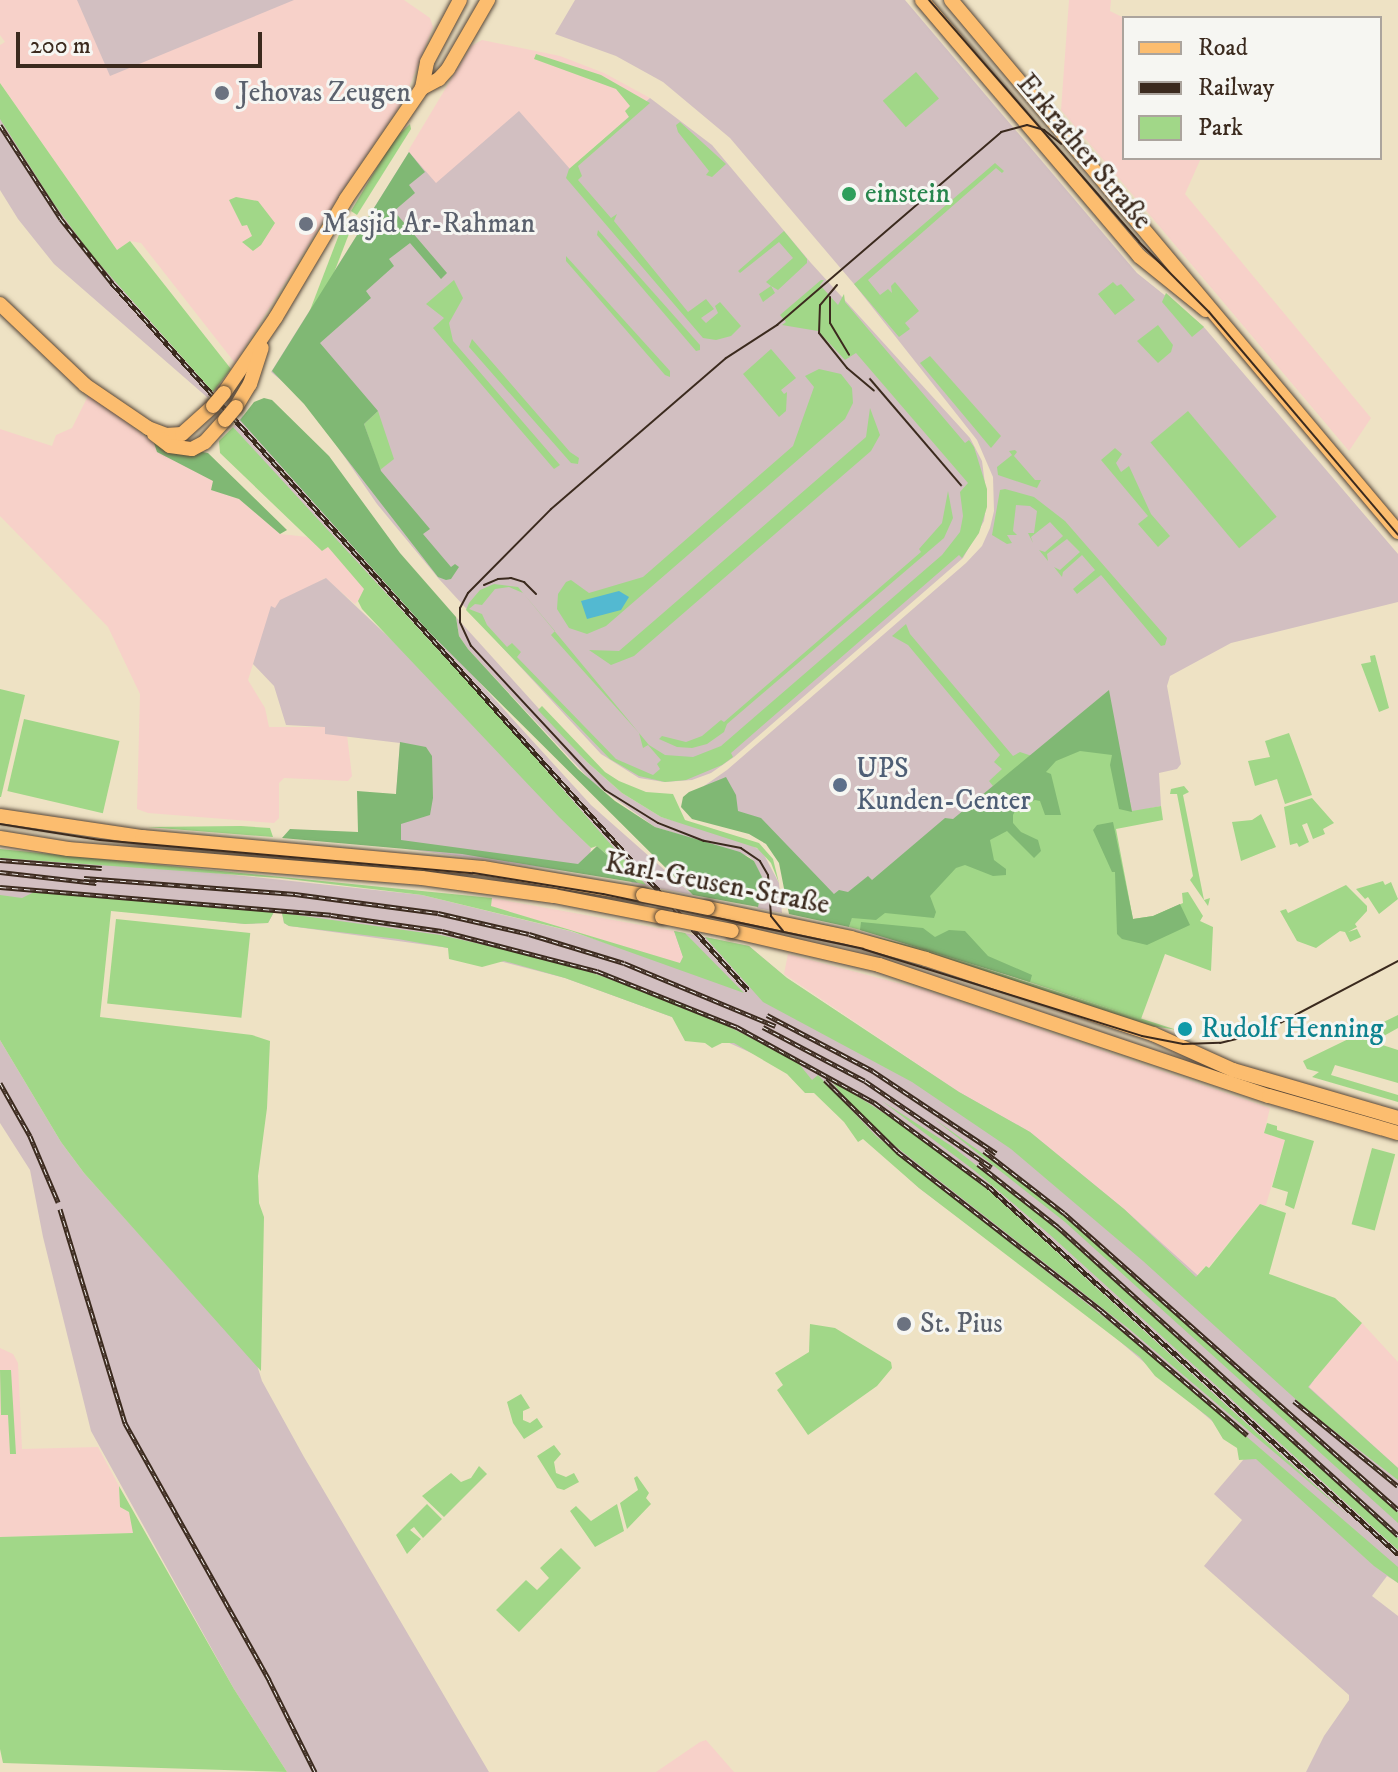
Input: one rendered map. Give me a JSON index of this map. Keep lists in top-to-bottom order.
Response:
{
  "streets": {
    "main road": ["Erkrather Straße", "Karl-Geusen-Straße"]
  },
  "places": [
    "Jehovas Zeugen",
    "einstein",
    "Masjid Ar-Rahman",
    "UPS Kunden-Center",
    "Rudolf Henning",
    "St. Pius"
  ],
  "legend": ["Road", "Railway", "Park"],
  "scale_bar": "200 m"
}
